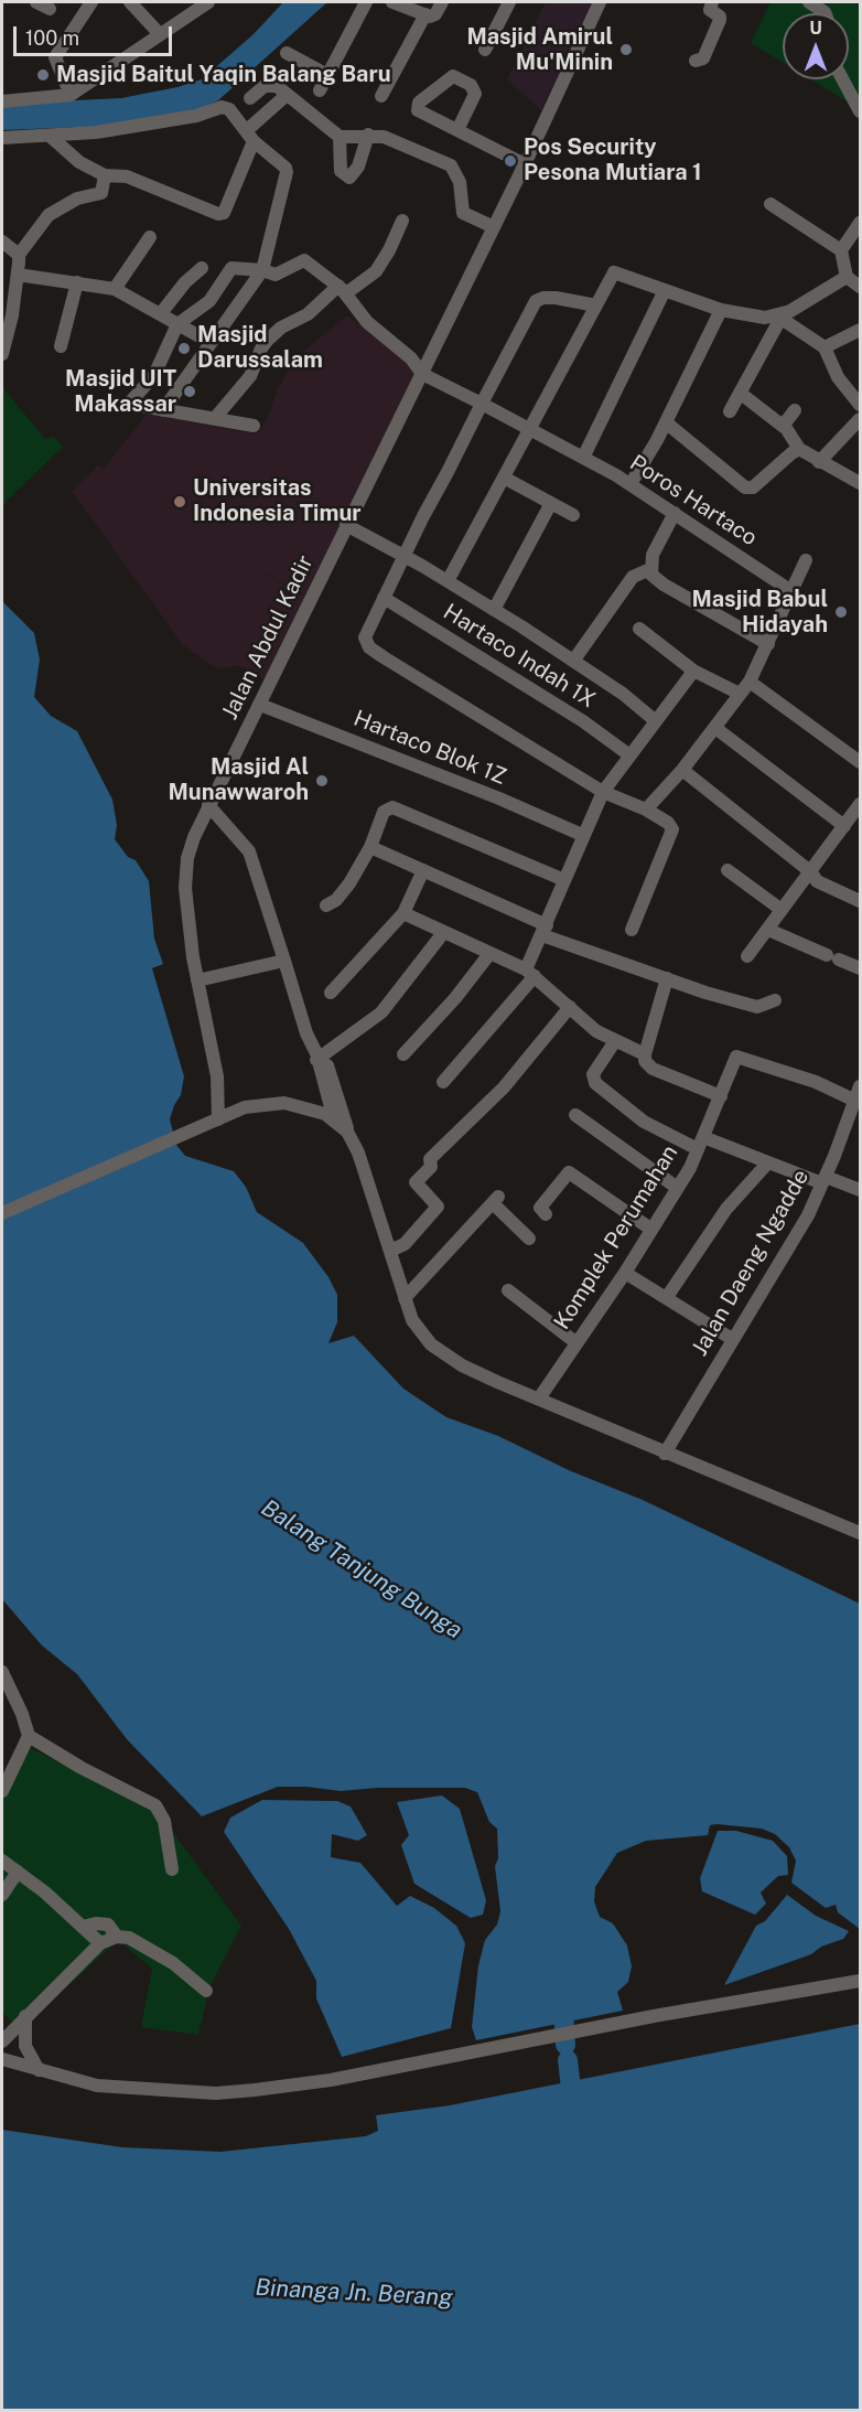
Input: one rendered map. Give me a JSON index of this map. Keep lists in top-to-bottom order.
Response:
{
  "streets": {
    "street": [
      "Poros Hartaco",
      "Jalan Abdul Kadir",
      "Hartaco Indah 1X",
      "Hartaco Blok 1Z",
      "Komplek Perumahan",
      "Jalan Daeng Ngadde"
    ]
  },
  "crossings": [
    ["Poros Hartaco", "Jalan Abdul Kadir"],
    ["Jalan Abdul Kadir", "Hartaco Blok 1Z"],
    ["Komplek Perumahan", "Jalan Daeng Ngadde"]
  ],
  "water": ["Balang Tanjung Bunga", "Binanga Jn. Berang"],
  "places": [
    "Masjid Amirul Mu'Minin",
    "Masjid Baitul Yaqin Balang Baru",
    "Pos Security Pesona Mutiara 1",
    "Masjid Darussalam",
    "Masjid UIT Makassar",
    "Universitas Indonesia Timur",
    "Masjid Babul Hidayah",
    "Masjid Al Munawwaroh"
  ],
  "scale_bar": "100 m",
  "north": "top"
}
